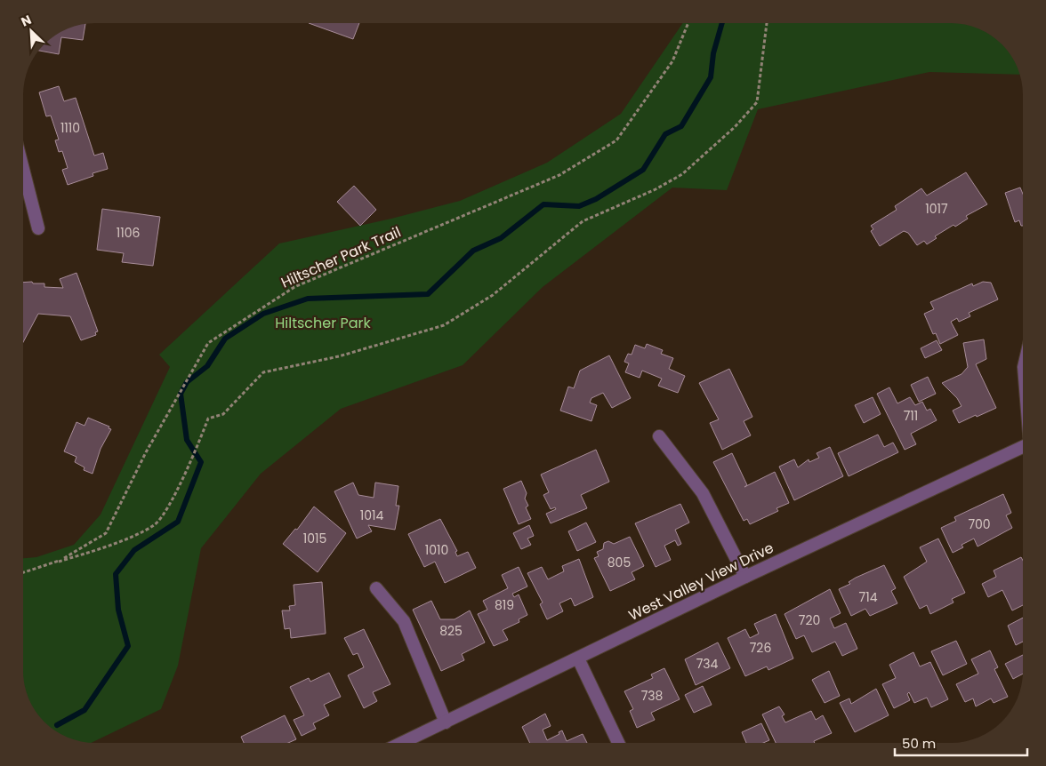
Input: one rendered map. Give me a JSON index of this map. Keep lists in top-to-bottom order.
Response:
{
  "streets": {
    "street": ["West Valley View Drive"],
    "path": ["Hiltscher Park Trail"]
  },
  "parks": ["Hiltscher Park"],
  "house_numbers": [
    "1110",
    "1017",
    "1106",
    "711",
    "1014",
    "700",
    "1015",
    "1010",
    "805",
    "714",
    "819",
    "720",
    "825",
    "726",
    "734",
    "738"
  ],
  "scale_bar": "50 m",
  "north": "top left"
}
